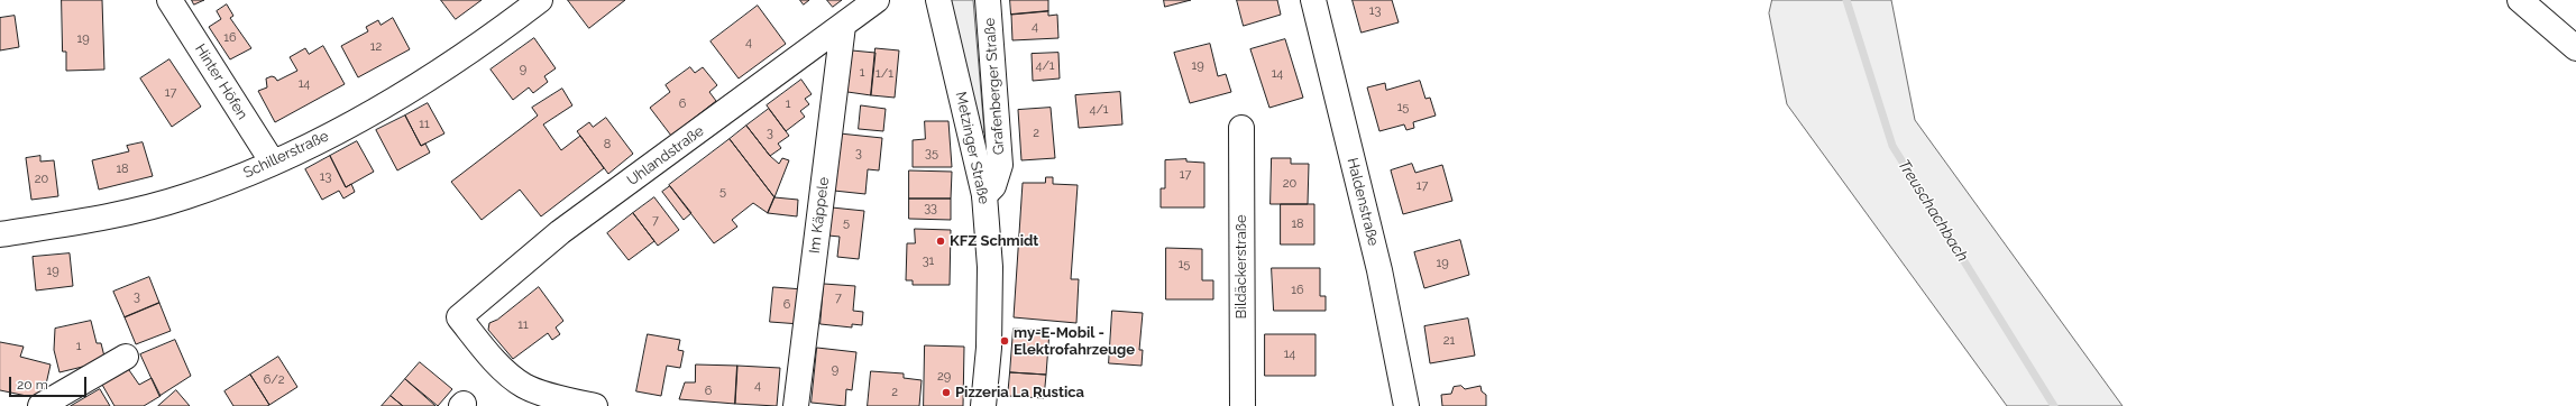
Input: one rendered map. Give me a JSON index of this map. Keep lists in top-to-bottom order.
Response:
{
  "streets": {
    "street": [
      "Hinter Höfen",
      "Grafenberger Straße",
      "Metzinger Straße",
      "Schillerstraße",
      "Uhlandstraße",
      "Haldenstraße",
      "Im Käppele",
      "Bildäckerstraße"
    ]
  },
  "crossings": [
    ["Hinter Höfen", "Schillerstraße"],
    ["Grafenberger Straße", "Metzinger Straße"],
    ["Uhlandstraße", "Im Käppele"]
  ],
  "water": ["Treuschachbach"],
  "places": ["KFZ Schmidt", "my-E-Mobil - Elektrofahrzeuge", "Pizzeria La Rustica"],
  "house_numbers": [
    "13",
    "4",
    "16",
    "19",
    "4",
    "12",
    "4/1",
    "19",
    "9",
    "1",
    "1/1",
    "14",
    "14",
    "17",
    "6",
    "1",
    "15",
    "4/1",
    "11",
    "3",
    "2",
    "8",
    "3",
    "35",
    "18",
    "17",
    "13",
    "20",
    "20",
    "17",
    "5",
    "33",
    "7",
    "5",
    "18",
    "31",
    "19",
    "15",
    "19",
    "16",
    "3",
    "7",
    "6",
    "11",
    "21",
    "1",
    "14",
    "9",
    "29",
    "6/2",
    "4",
    "6",
    "2"
  ],
  "scale_bar": "20 m"
}
